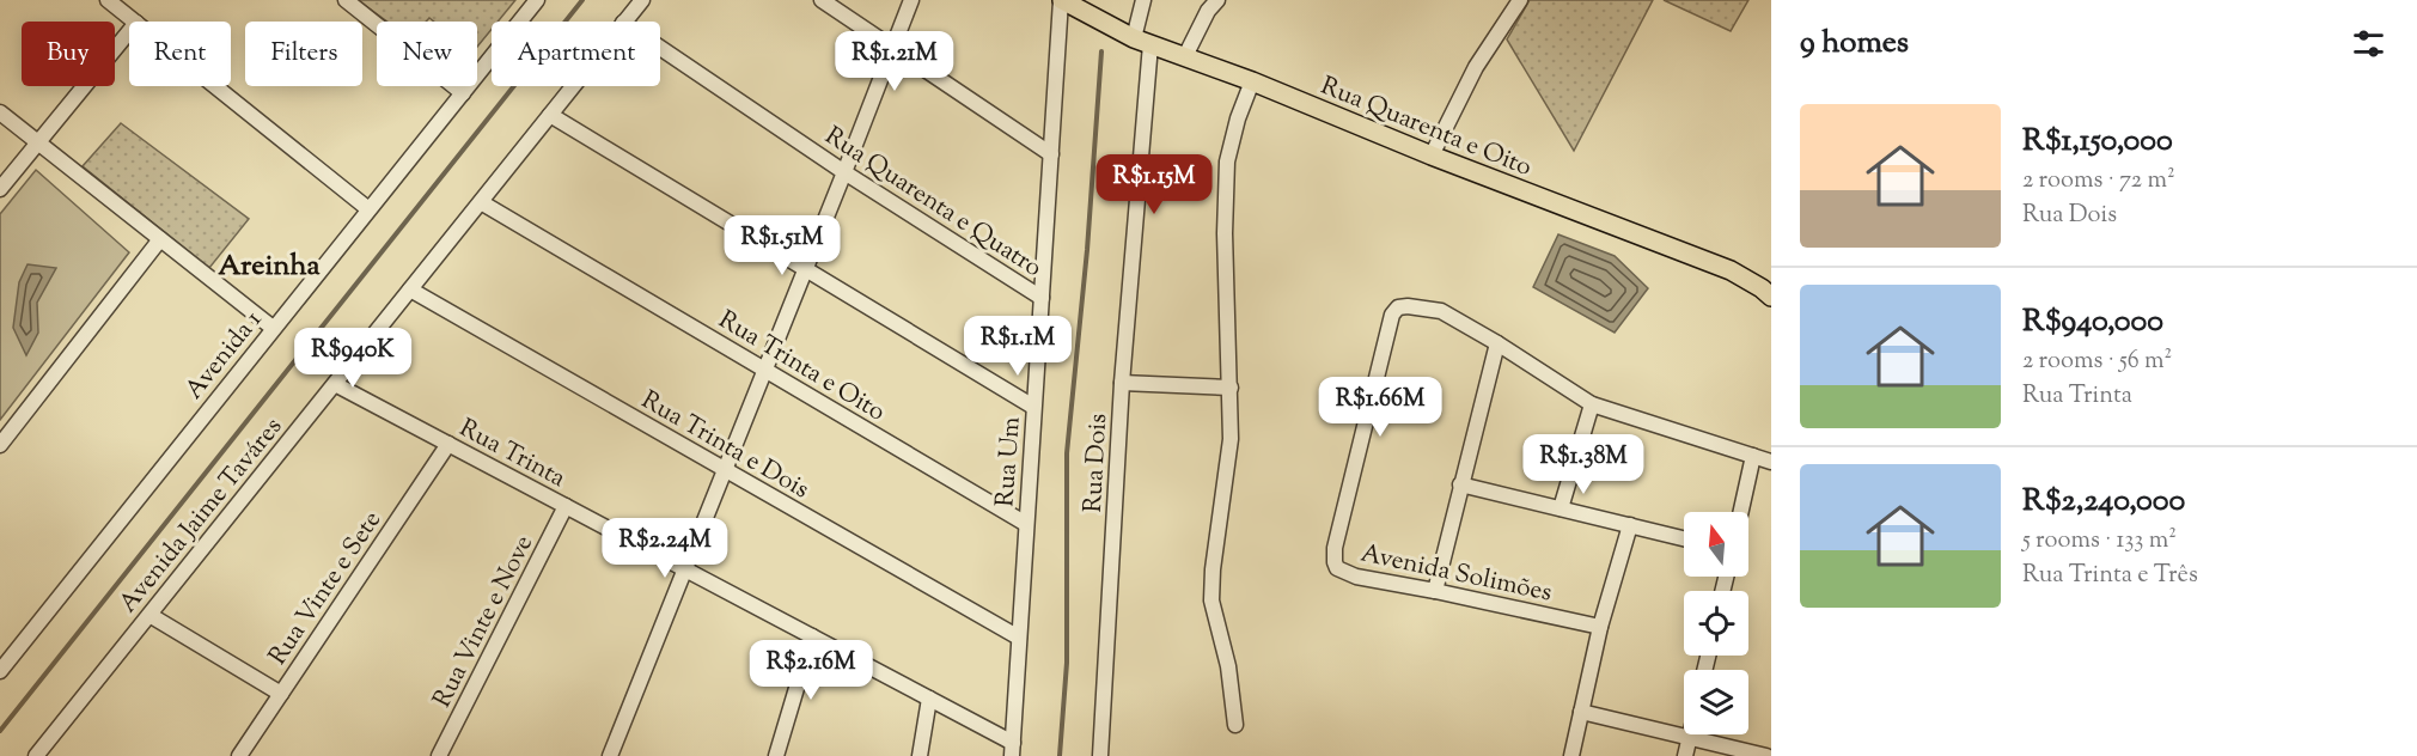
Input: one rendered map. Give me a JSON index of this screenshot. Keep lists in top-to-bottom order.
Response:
{
  "streets": {
    "main road": ["Rua Quarenta e Oito"],
    "street": [
      "Rua Quarenta e Quatro",
      "Avenida 1",
      "Rua Trinta e Oito",
      "Rua Trinta e Dois",
      "Rua Trinta",
      "Rua Um",
      "Rua Dois",
      "Avenida Jaime Taváres",
      "Avenida Solimões",
      "Rua Vinte e Sete",
      "Rua Vinte e Nove"
    ]
  },
  "crossings": [
    ["Rua Quarenta e Oito", "Rua Um"],
    ["Rua Quarenta e Oito", "Rua Dois"],
    ["Rua Quarenta e Quatro", "Rua Um"],
    ["Rua Trinta e Oito", "Rua Um"],
    ["Rua Trinta e Oito", "Avenida Jaime Taváres"],
    ["Rua Trinta e Dois", "Rua Um"],
    ["Rua Trinta e Dois", "Avenida Jaime Taváres"],
    ["Rua Trinta", "Rua Um"],
    ["Rua Trinta", "Avenida Jaime Taváres"],
    ["Rua Trinta", "Rua Vinte e Sete"],
    ["Rua Trinta", "Rua Vinte e Nove"]
  ],
  "districts": ["Areinha"],
  "north": "top",
  "page": {
    "heading": "9 homes",
    "chip": [
      "Buy",
      "Rent",
      "Filters",
      "New",
      "Apartment"
    ],
    "price": [
      "R$1.21M",
      "R$1.15M",
      "R$1.51M",
      "R$1.1M",
      "R$940K",
      "R$1.66M",
      "R$1.38M",
      "R$2.24M",
      "R$2.16M"
    ],
    "list": [
      {
        "name": "R$1,150,000",
        "note": "2 rooms · 72 m² · Rua Dois"
      },
      {
        "name": "R$940,000",
        "note": "2 rooms · 56 m² · Rua Trinta"
      },
      {
        "name": "R$2,240,000",
        "note": "5 rooms · 133 m² · Rua Trinta e Três"
      }
    ]
  }
}
